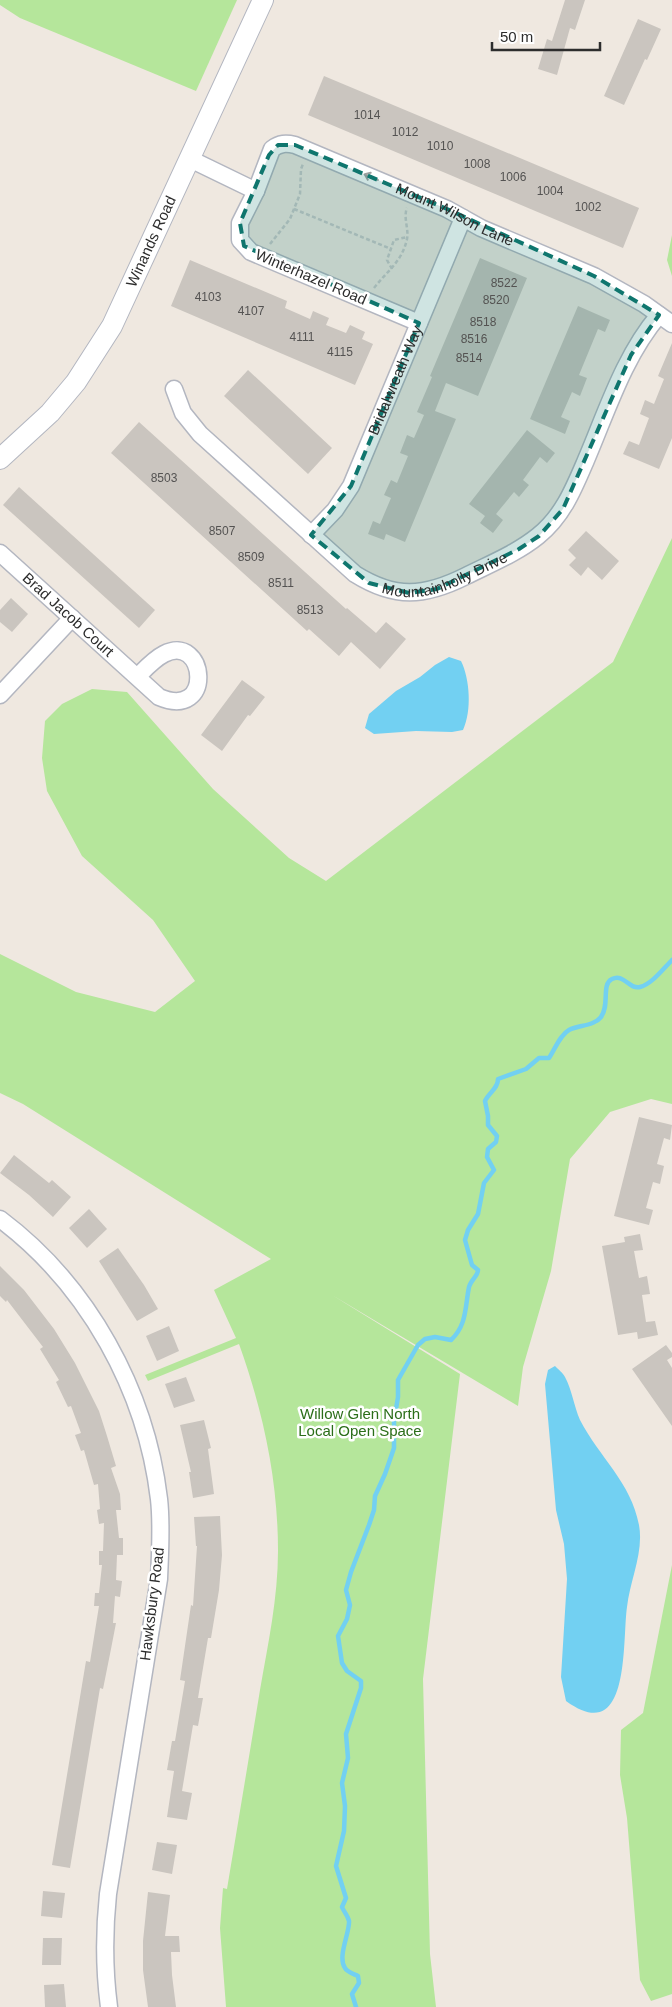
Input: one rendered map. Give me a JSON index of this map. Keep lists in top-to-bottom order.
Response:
{
  "streets": {
    "street": [
      "Mount Wilson Lane",
      "Winands Road",
      "Winterhazel Road",
      "Bridalwreath Way",
      "Mountainholly Drive",
      "Brad Jacob Court",
      "Hawksbury Road"
    ]
  },
  "crossings": [
    ["Mount Wilson Lane", "Winterhazel Road"],
    ["Mount Wilson Lane", "Bridalwreath Way"],
    ["Mount Wilson Lane", "Mountainholly Drive"],
    ["Winterhazel Road", "Bridalwreath Way"],
    ["Bridalwreath Way", "Mountainholly Drive"]
  ],
  "parks": ["Willow Glen North Local Open Space"],
  "house_numbers": [
    "1014",
    "1012",
    "1010",
    "1008",
    "1006",
    "1004",
    "1002",
    "8522",
    "4103",
    "8520",
    "4107",
    "8518",
    "4111",
    "8516",
    "4115",
    "8514",
    "8503",
    "8507",
    "8509",
    "8511",
    "8513"
  ],
  "scale_bar": "50 m"
}
